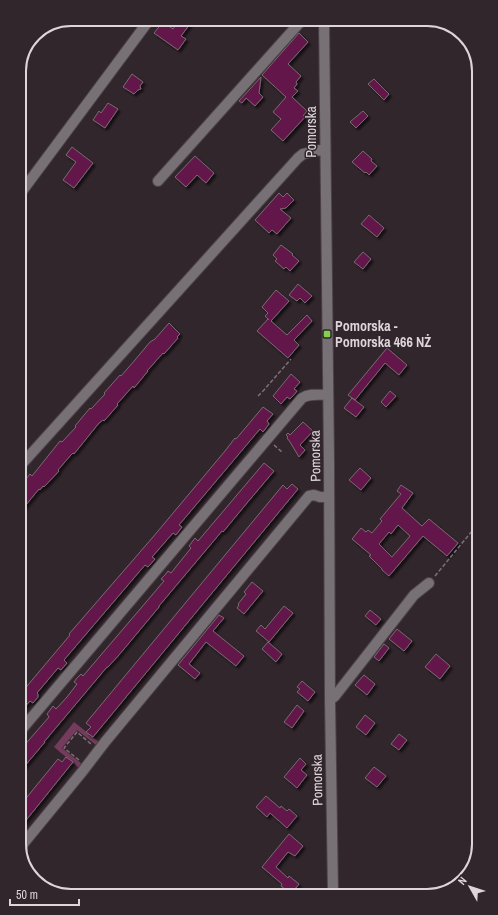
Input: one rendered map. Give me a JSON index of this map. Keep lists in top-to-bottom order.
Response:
{
  "streets": {
    "street": ["Pomorska"]
  },
  "places": {
    "transit": ["Pomorska - Pomorska 466 NŻ"]
  },
  "scale_bar": "50 m",
  "north": "top left"
}
